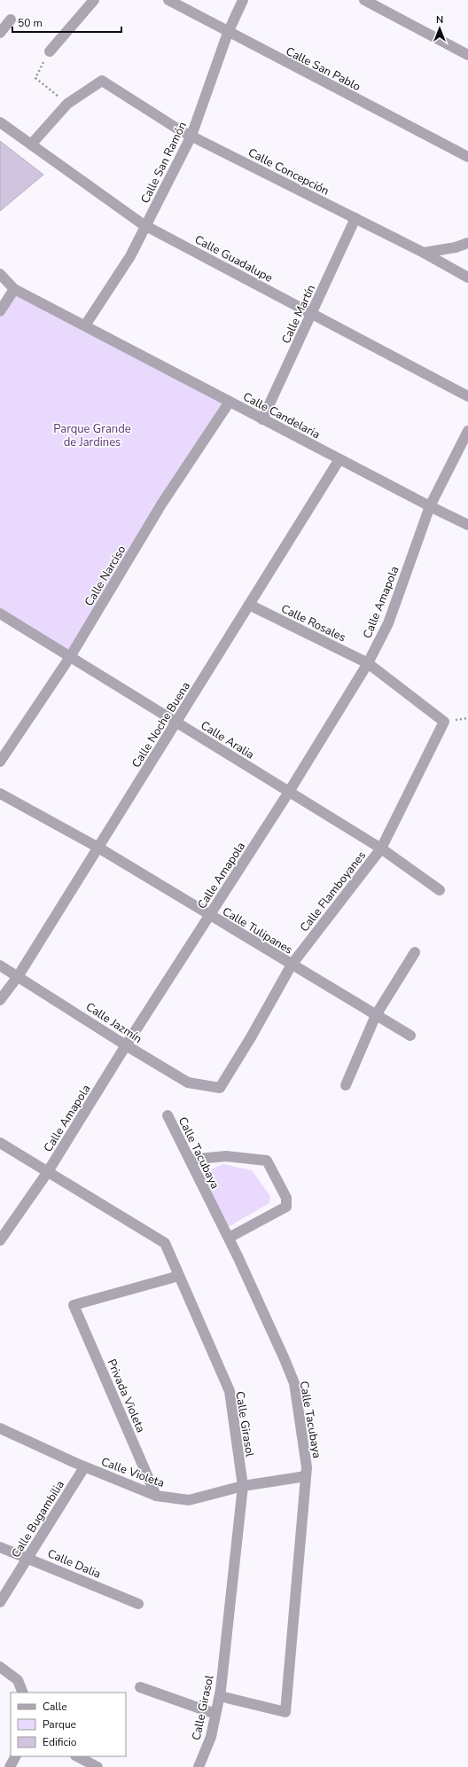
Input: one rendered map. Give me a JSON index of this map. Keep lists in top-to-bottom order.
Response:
{
  "streets": {
    "street": [
      "Calle San Pablo",
      "Calle San Ramón",
      "Calle Concepción",
      "Calle Guadalupe",
      "Calle Martín",
      "Calle Candelaria",
      "Calle Narciso",
      "Calle Amapola",
      "Calle Rosales",
      "Calle Noche Buena",
      "Calle Aralia",
      "Calle Flamboyanes",
      "Calle Tulipanes",
      "Calle Jazmín",
      "Calle Tacubaya",
      "Privada Violeta",
      "Calle Girasol",
      "Calle Violeta",
      "Calle Bugambilia",
      "Calle Dalia"
    ]
  },
  "crossings": [
    ["Calle San Pablo", "Calle San Ramón"],
    ["Calle San Ramón", "Calle Concepción"],
    ["Calle San Ramón", "Calle Guadalupe"],
    ["Calle San Ramón", "Calle Candelaria"],
    ["Calle Concepción", "Calle Martín"],
    ["Calle Guadalupe", "Calle Martín"],
    ["Calle Martín", "Calle Candelaria"],
    ["Calle Candelaria", "Calle Narciso"],
    ["Calle Candelaria", "Calle Amapola"],
    ["Calle Candelaria", "Calle Noche Buena"],
    ["Calle Narciso", "Calle Aralia"],
    ["Calle Amapola", "Calle Rosales"],
    ["Calle Amapola", "Calle Aralia"],
    ["Calle Amapola", "Calle Tulipanes"],
    ["Calle Amapola", "Calle Jazmín"],
    ["Calle Amapola", "Calle Girasol"],
    ["Calle Rosales", "Calle Noche Buena"],
    ["Calle Rosales", "Calle Flamboyanes"],
    ["Calle Noche Buena", "Calle Aralia"],
    ["Calle Noche Buena", "Calle Tulipanes"],
    ["Calle Noche Buena", "Calle Jazmín"],
    ["Calle Aralia", "Calle Flamboyanes"],
    ["Calle Flamboyanes", "Calle Tulipanes"],
    ["Calle Flamboyanes", "Calle Jazmín"],
    ["Calle Tacubaya", "Calle Girasol"],
    ["Calle Tacubaya", "Calle Violeta"],
    ["Privada Violeta", "Calle Girasol"],
    ["Privada Violeta", "Calle Violeta"],
    ["Calle Girasol", "Calle Violeta"],
    ["Calle Violeta", "Calle Bugambilia"],
    ["Calle Bugambilia", "Calle Dalia"]
  ],
  "parks": ["Parque Grande de Jardines"],
  "legend": ["Calle", "Parque", "Edificio"],
  "scale_bar": "50 m",
  "north": "top"
}
